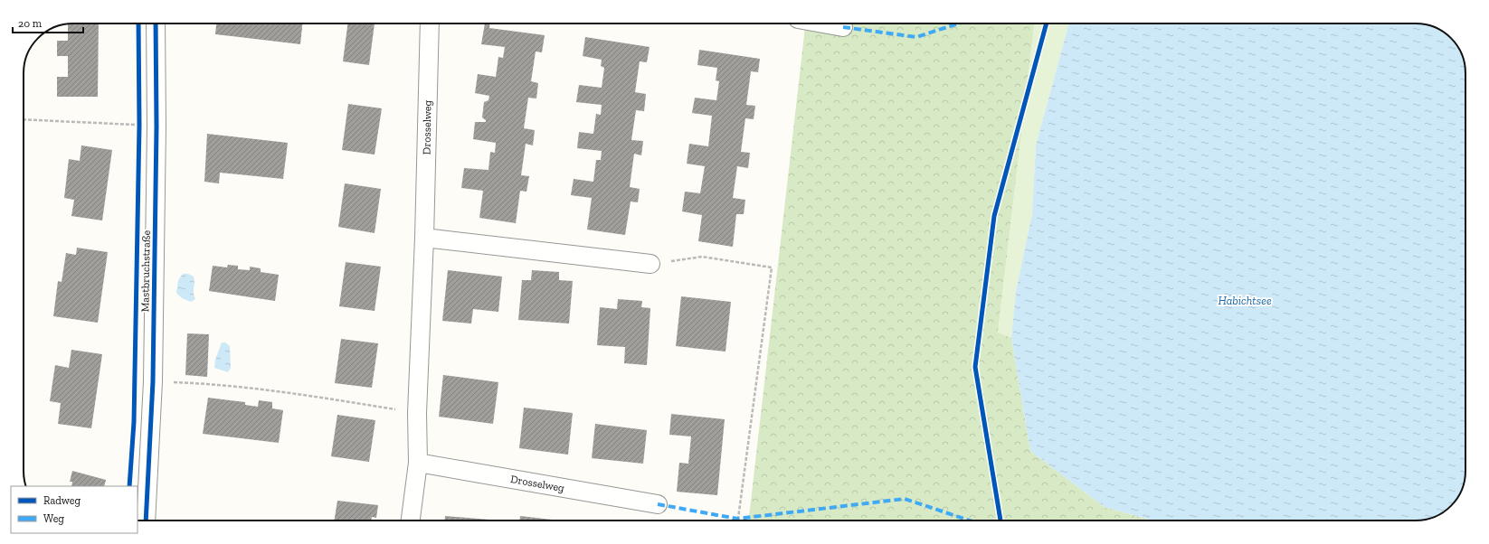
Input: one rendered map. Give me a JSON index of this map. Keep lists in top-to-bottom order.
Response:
{
  "streets": {
    "street": ["Drosselweg", "Mastbruchstraße"]
  },
  "water": ["Habichtsee"],
  "legend": ["Radweg", "Weg"],
  "scale_bar": "20 m"
}
